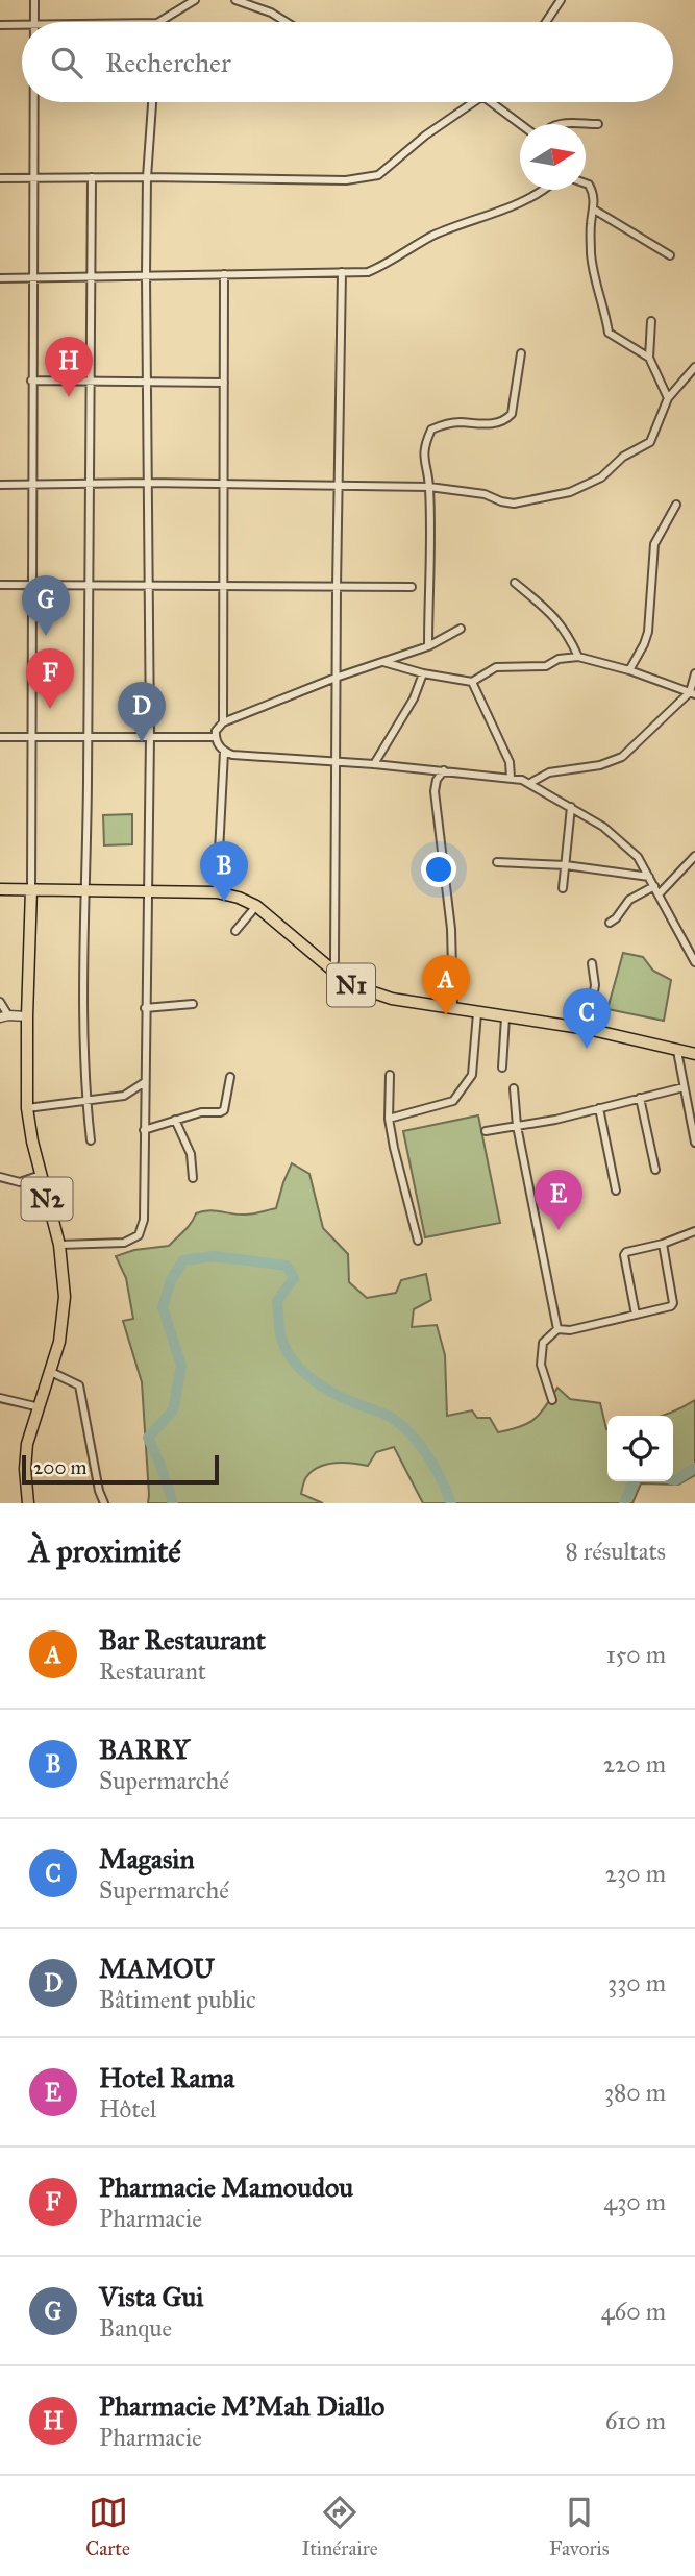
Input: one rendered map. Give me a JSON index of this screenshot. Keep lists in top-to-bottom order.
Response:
{
  "streets": {
    "highway": ["N1", "N2"]
  },
  "crossings": [
    ["N1", "N2"]
  ],
  "scale_bar": "200 m",
  "north": "right",
  "page": {
    "search": "Rechercher",
    "pins": [
      "H",
      "G",
      "F",
      "D",
      "B",
      "A",
      "C",
      "E"
    ],
    "scale": "200 m",
    "heading": ["À proximité", "8 résultats"],
    "list": [
      {
        "mark": "A",
        "name": "Bar Restaurant",
        "note": "Restaurant",
        "value": "150 m"
      },
      {
        "mark": "B",
        "name": "BARRY",
        "note": "Supermarché",
        "value": "220 m"
      },
      {
        "mark": "C",
        "name": "Magasin",
        "note": "Supermarché",
        "value": "230 m"
      },
      {
        "mark": "D",
        "name": "MAMOU",
        "note": "Bâtiment public",
        "value": "330 m"
      },
      {
        "mark": "E",
        "name": "Hotel Rama",
        "note": "Hôtel",
        "value": "380 m"
      },
      {
        "mark": "F",
        "name": "Pharmacie Mamoudou",
        "note": "Pharmacie",
        "value": "430 m"
      },
      {
        "mark": "G",
        "name": "Vista Gui",
        "note": "Banque",
        "value": "460 m"
      },
      {
        "mark": "H",
        "name": "Pharmacie M'Mah Diallo",
        "note": "Pharmacie",
        "value": "610 m"
      }
    ],
    "nav": ["Carte", "Itinéraire", "Favoris"]
  }
}
